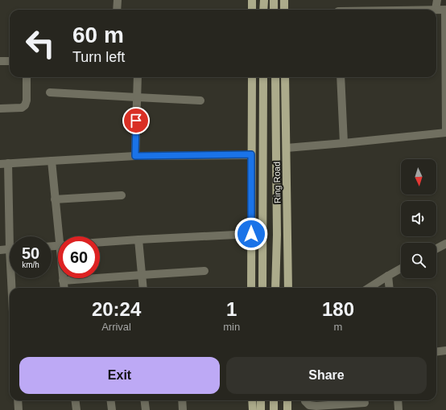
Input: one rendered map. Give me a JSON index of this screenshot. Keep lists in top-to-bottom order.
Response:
{
  "streets": {
    "main road": ["Ring Road"]
  },
  "north": "bottom",
  "page": {
    "turn": ["60 m", "Turn left"],
    "speed": "50 km/h",
    "limit": "60",
    "eta": [
      "20:24",
      "Arrival",
      "1",
      "min",
      "180",
      "m"
    ],
    "buttons": ["Exit", "Share"]
  }
}
